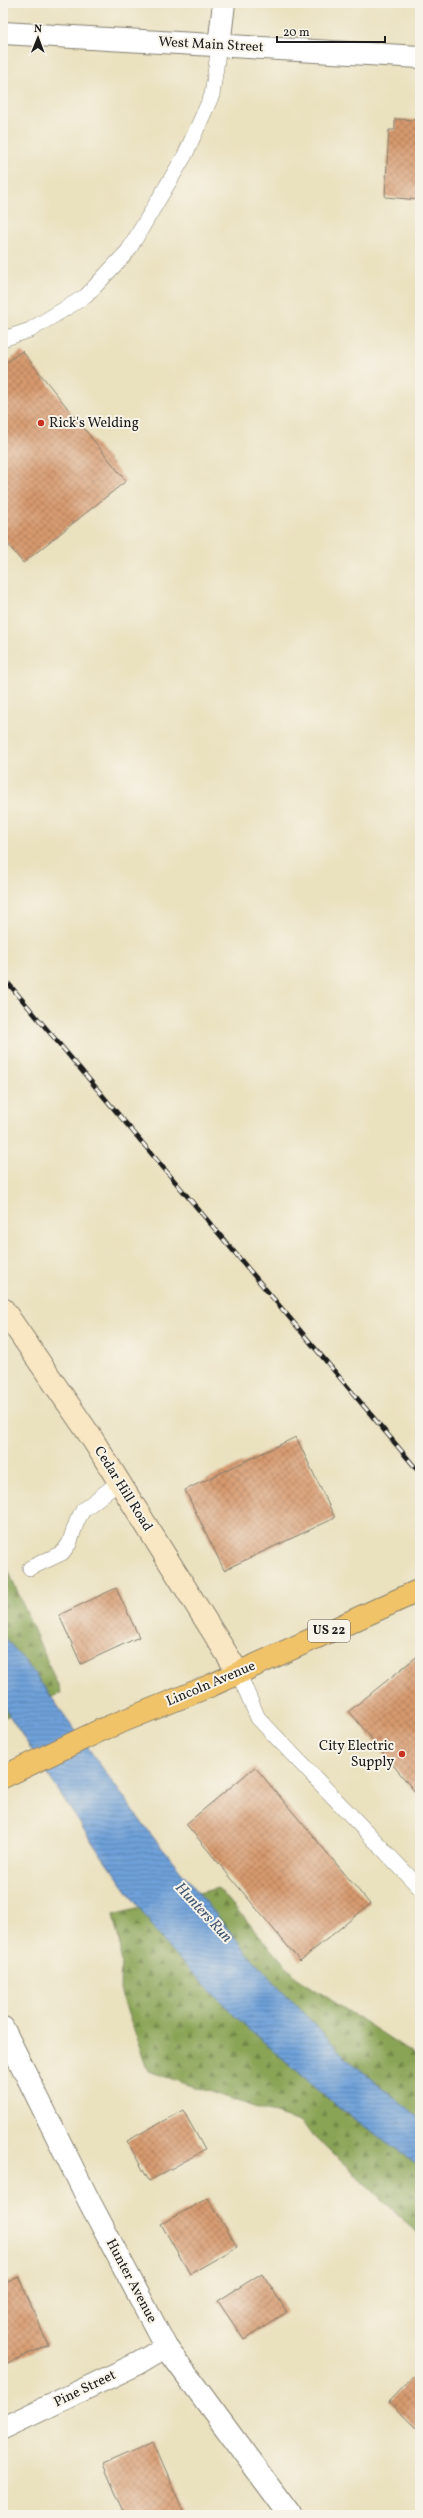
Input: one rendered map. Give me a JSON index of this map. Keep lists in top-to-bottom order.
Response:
{
  "streets": {
    "main road": ["Cedar Hill Road", "US 22", "Lincoln Avenue"],
    "street": ["West Main Street", "Hunter Avenue", "Pine Street"]
  },
  "crossings": [
    ["Cedar Hill Road", "Lincoln Avenue"],
    ["Hunter Avenue", "Pine Street"]
  ],
  "water": ["Hunters Run"],
  "places": ["Rick's Welding", "City Electric Supply"],
  "scale_bar": "20 m",
  "north": "top"
}
